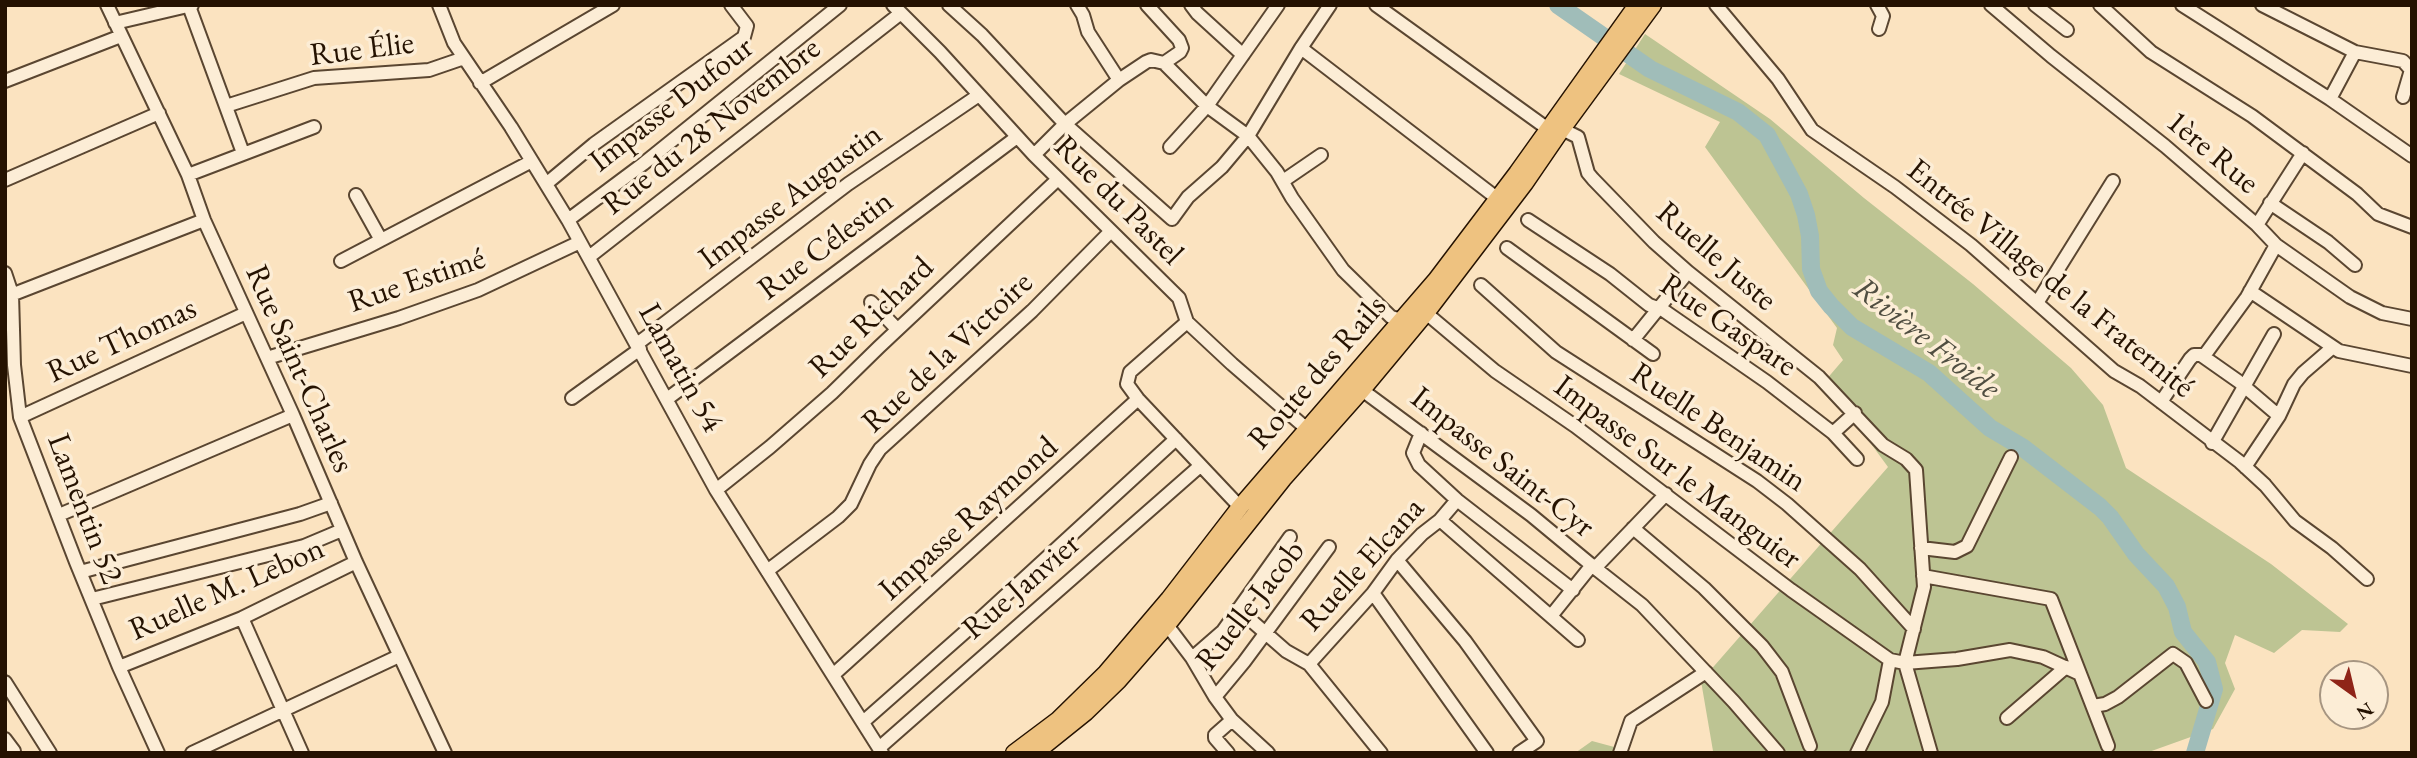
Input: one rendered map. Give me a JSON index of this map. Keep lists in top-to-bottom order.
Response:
{
  "streets": {
    "main road": ["Route des Rails"],
    "street": [
      "Rue Élie",
      "Impasse Dufour",
      "Rue du 28 Novembre",
      "1ère Rue",
      "Impasse Augustin",
      "Rue du Pastel",
      "Rue Célestin",
      "Ruelle Juste",
      "Entrée Village de la Fraternité",
      "Rue Estimé",
      "Rue Richard",
      "Rue Gaspare",
      "Rue Thomas",
      "Rue de la Victoire",
      "Lamatin 54",
      "Rue Saint-Charles",
      "Ruelle Benjamin",
      "Impasse Saint-Cyr",
      "Impasse Sur le Manguier",
      "Lamentin 52",
      "Impasse Raymond",
      "Ruelle Elcana",
      "Rue Janvier",
      "Ruelle M. Lebon",
      "Ruelle Jacob"
    ]
  },
  "crossings": [
    ["Rue Élie", "Lamatin 54"],
    ["Impasse Dufour", "Lamatin 54"],
    ["Rue du 28 Novembre", "Rue du Pastel"],
    ["Rue du 28 Novembre", "Lamatin 54"],
    ["Impasse Augustin", "Rue du Pastel"],
    ["Impasse Augustin", "Lamatin 54"],
    ["Rue du Pastel", "Rue Célestin"],
    ["Rue du Pastel", "Rue Richard"],
    ["Rue du Pastel", "Rue de la Victoire"],
    ["Rue du Pastel", "Route des Rails"],
    ["Rue Célestin", "Lamatin 54"],
    ["Ruelle Juste", "Route des Rails"],
    ["Ruelle Juste", "Ruelle Benjamin"],
    ["Ruelle Juste", "Impasse Sur le Manguier"],
    ["Rue Estimé", "Lamatin 54"],
    ["Rue Estimé", "Rue Saint-Charles"],
    ["Rue Richard", "Lamatin 54"],
    ["Rue Thomas", "Rue Saint-Charles"],
    ["Rue Thomas", "Lamentin 52"],
    ["Rue de la Victoire", "Lamatin 54"],
    ["Lamatin 54", "Impasse Raymond"],
    ["Lamatin 54", "Rue Janvier"],
    ["Rue Saint-Charles", "Ruelle M. Lebon"],
    ["Route des Rails", "Impasse Saint-Cyr"],
    ["Route des Rails", "Impasse Sur le Manguier"],
    ["Impasse Saint-Cyr", "Impasse Sur le Manguier"],
    ["Lamentin 52", "Ruelle M. Lebon"]
  ],
  "water": ["Rivière Froide"],
  "north": "bottom right"
}
